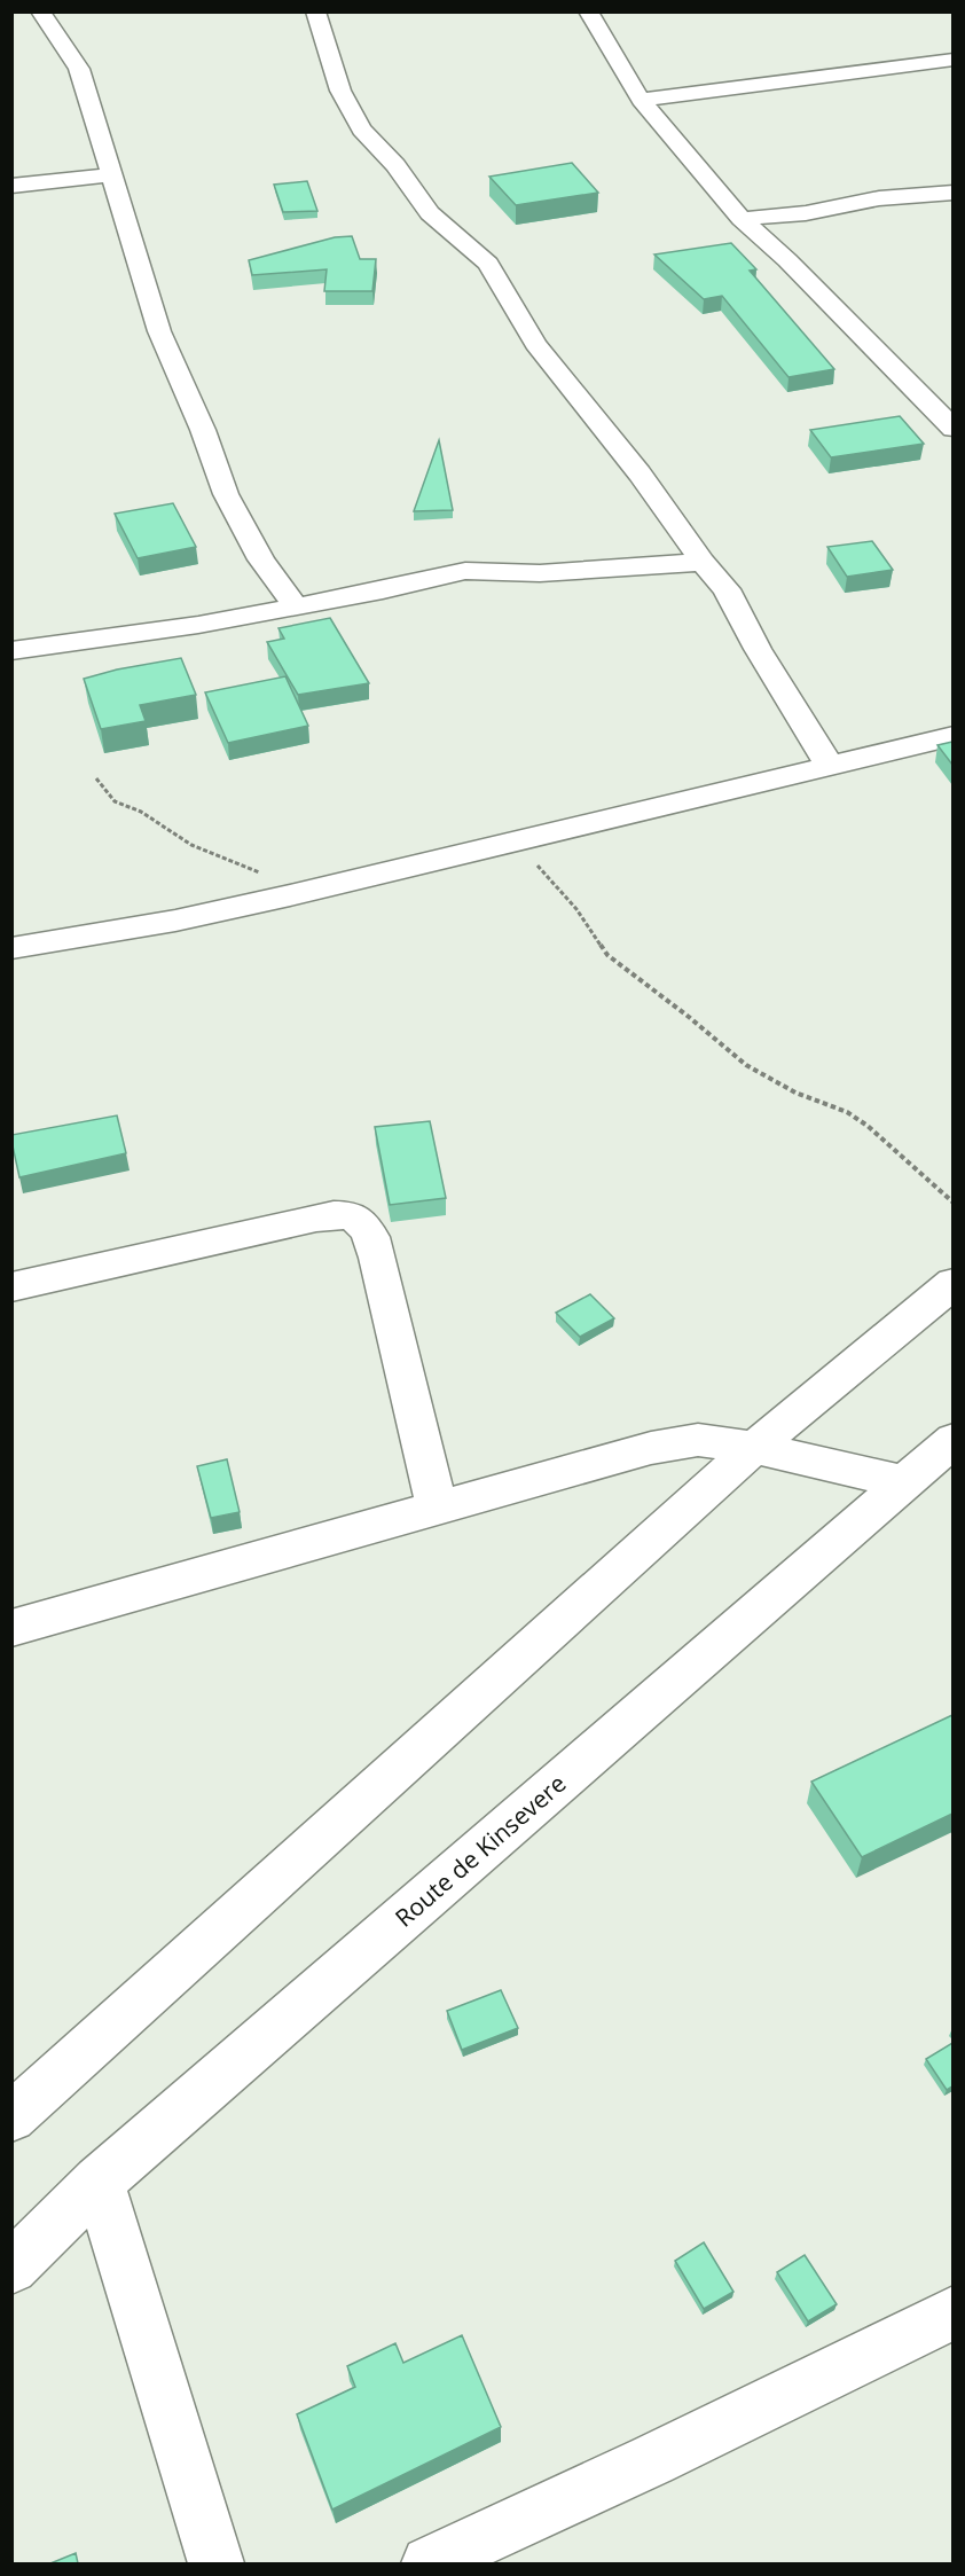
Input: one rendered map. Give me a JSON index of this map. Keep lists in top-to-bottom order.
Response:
{
  "streets": {
    "street": ["Route de Kinsevere"]
  }
}
